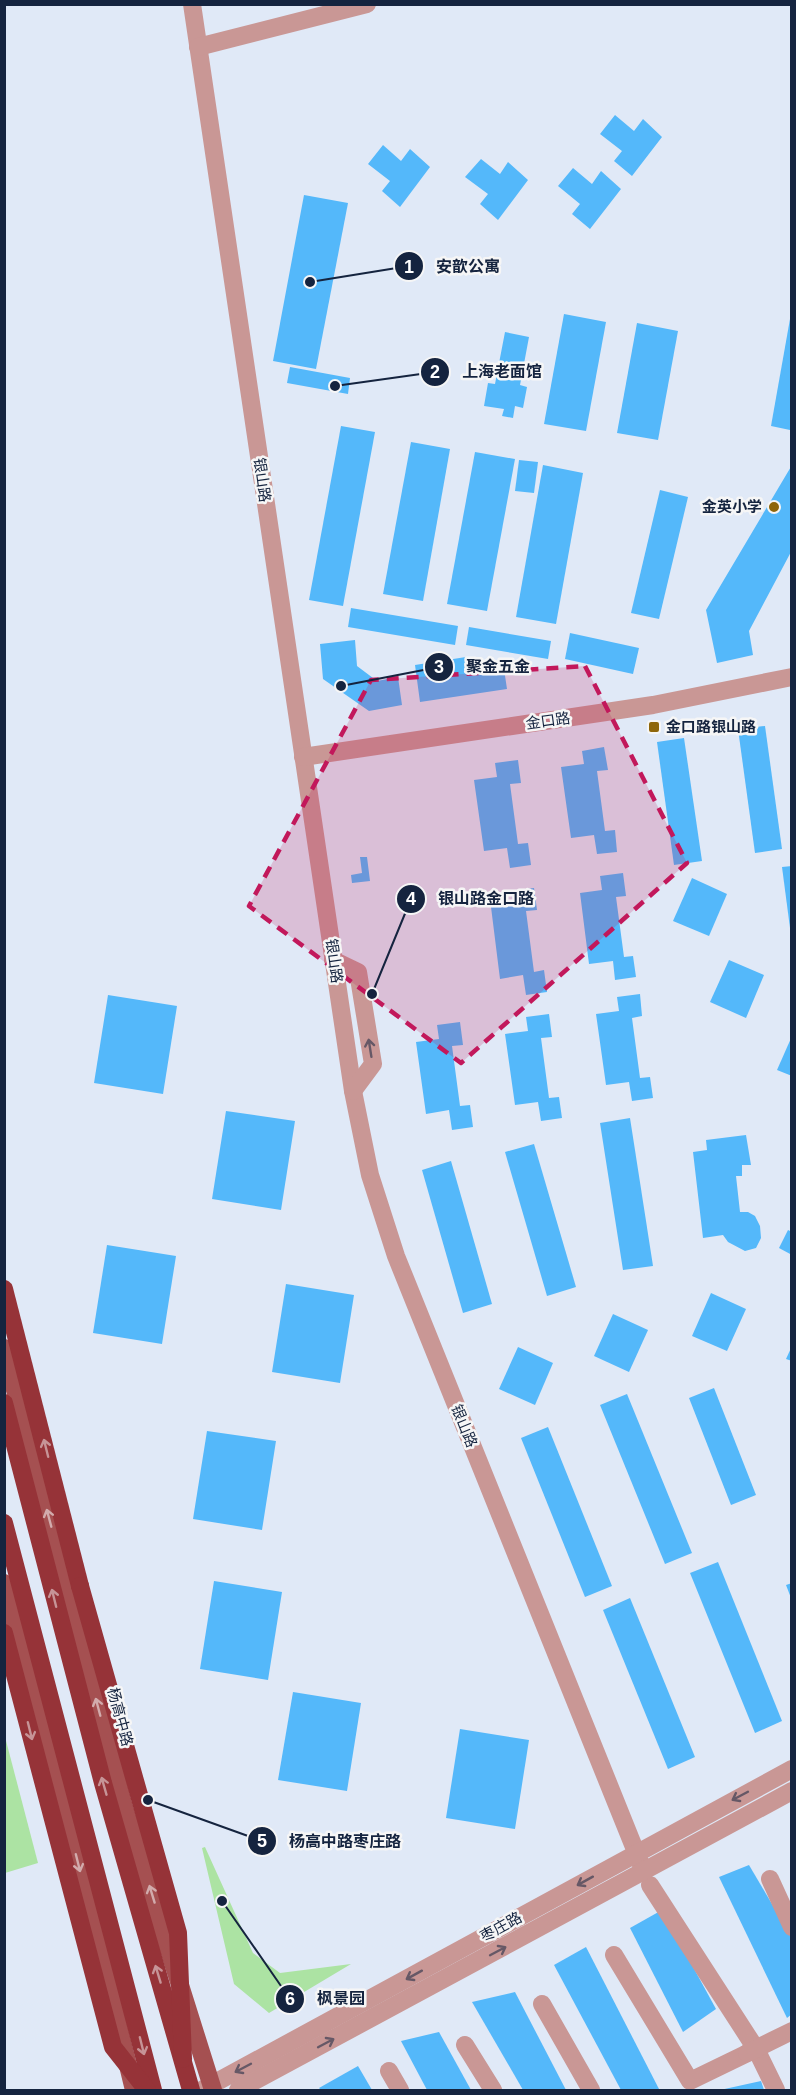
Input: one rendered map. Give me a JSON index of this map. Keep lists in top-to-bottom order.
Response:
{
  "streets": {
    "main road": ["杨高中路"],
    "street": ["银山路", "金口路", "枣庄路"]
  },
  "crossings": [
    ["银山路", "金口路"],
    ["银山路", "枣庄路"],
    ["杨高中路", "枣庄路"]
  ],
  "places": {
    "other": [
      "安歆公寓",
      "上海老面馆",
      "金英小学",
      "聚金五金",
      "银山路金口路",
      "杨高中路枣庄路",
      "枫景园"
    ],
    "transit": ["金口路银山路"]
  }
}
